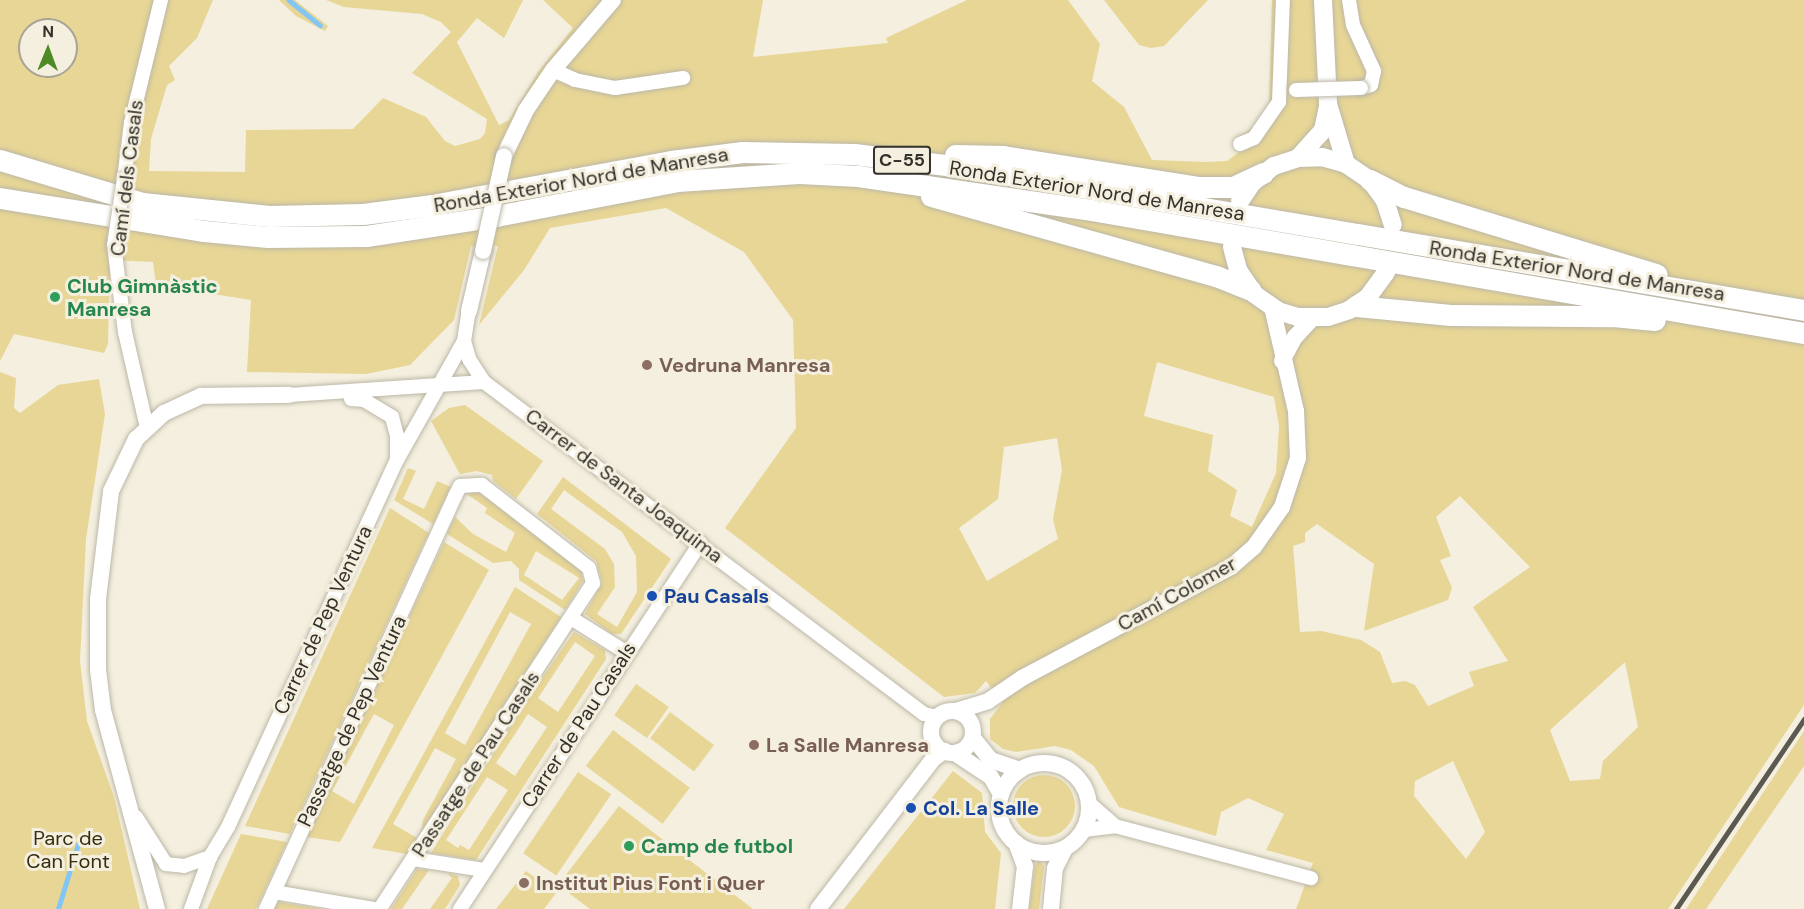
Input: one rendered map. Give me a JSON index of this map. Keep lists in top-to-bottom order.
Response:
{
  "streets": {
    "highway": ["C-55", "Ronda Exterior Nord de Manresa"],
    "street": [
      "Camí dels Casals",
      "Carrer de Santa Joaquima",
      "Camí Colomer",
      "Carrer de Pep Ventura",
      "Passatge de Pep Ventura",
      "Carrer de Pau Casals",
      "Passatge de Pau Casals"
    ]
  },
  "crossings": [
    ["Carrer de Santa Joaquima", "Camí Colomer"],
    ["Carrer de Santa Joaquima", "Carrer de Pep Ventura"],
    ["Carrer de Santa Joaquima", "Carrer de Pau Casals"],
    ["Passatge de Pep Ventura", "Passatge de Pau Casals"]
  ],
  "parks": ["Parc de Can Font"],
  "places": [
    "Club Gimnàstic Manresa",
    "Vedruna Manresa",
    "Pau Casals",
    "La Salle Manresa",
    "Col. La Salle",
    "Camp de futbol",
    "Institut Pius Font i Quer"
  ],
  "north": "top"
}
